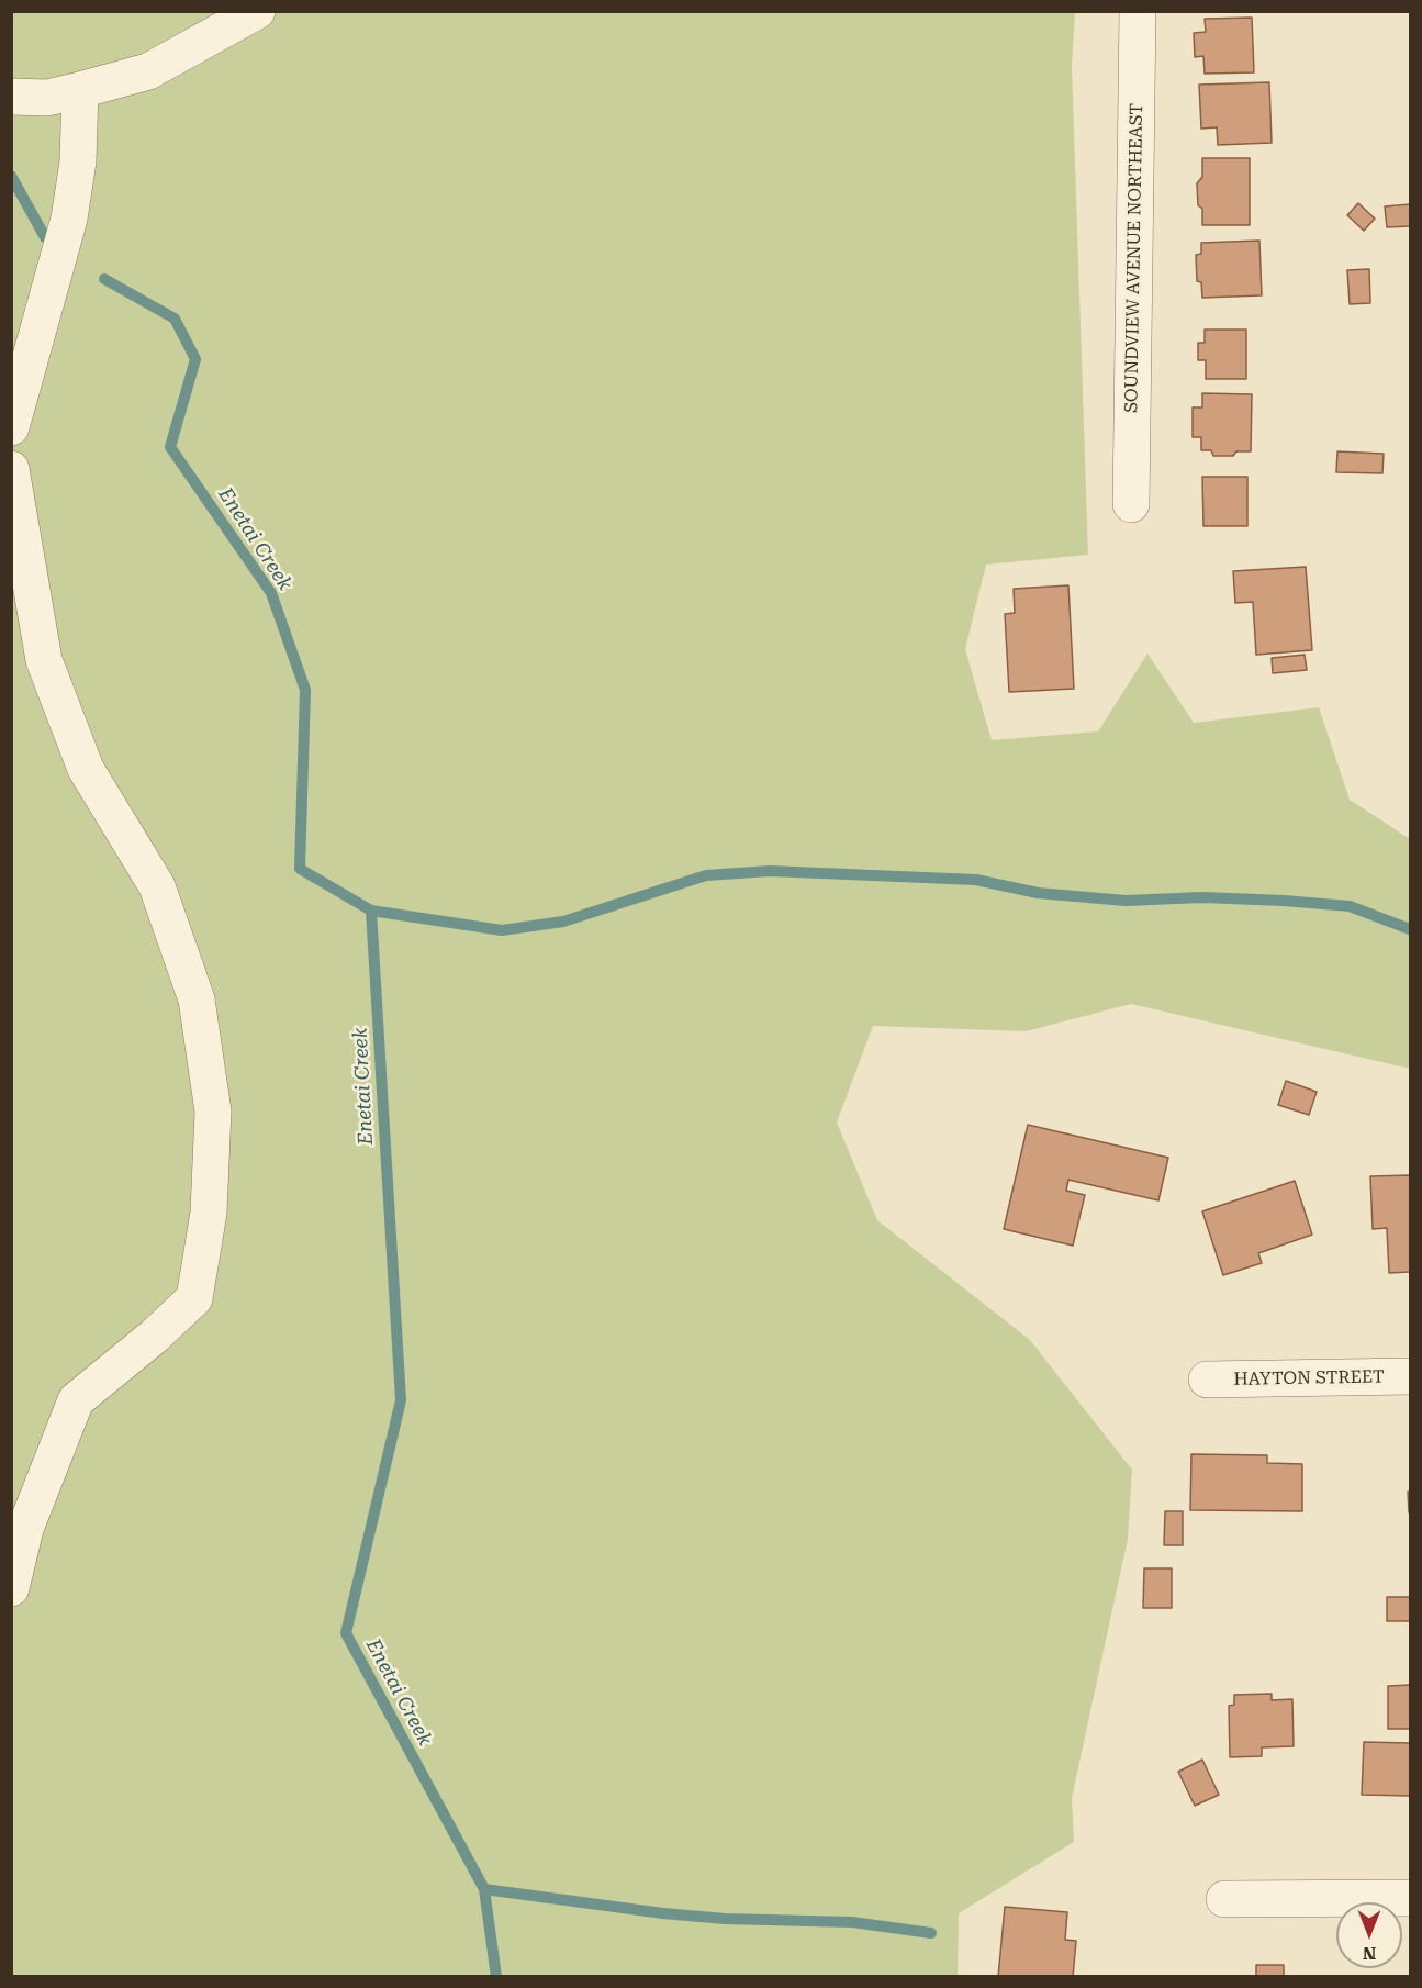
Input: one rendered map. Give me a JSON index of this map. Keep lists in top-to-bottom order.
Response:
{
  "streets": {
    "street": ["SOUNDVIEW AVENUE NORTHEAST", "HAYTON STREET"]
  },
  "water": ["Enetai Creek"],
  "north": "bottom"
}
